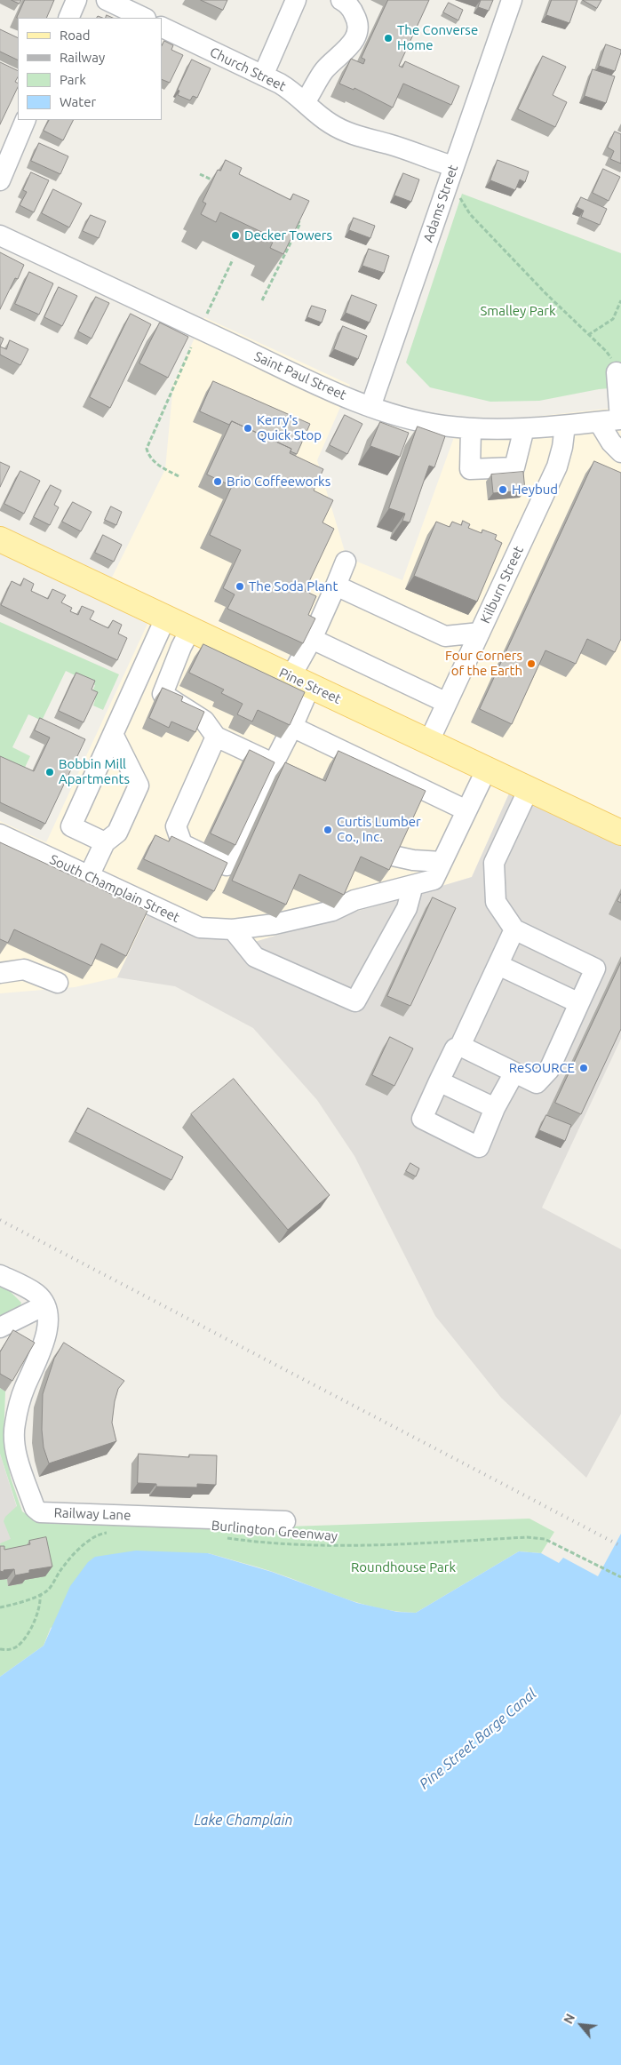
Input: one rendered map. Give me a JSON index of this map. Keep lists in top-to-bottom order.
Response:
{
  "streets": {
    "main road": ["Pine Street"],
    "street": [
      "Church Street",
      "Adams Street",
      "Saint Paul Street",
      "Kilburn Street",
      "South Champlain Street",
      "Railway Lane"
    ],
    "path": ["Burlington Greenway"]
  },
  "crossings": [
    ["Church Street", "Adams Street"],
    ["Adams Street", "Saint Paul Street"],
    ["Saint Paul Street", "Kilburn Street"],
    ["Kilburn Street", "Pine Street"],
    ["Pine Street", "South Champlain Street"]
  ],
  "water": ["Pine Street Barge Canal", "Lake Champlain"],
  "parks": ["Smalley Park", "Roundhouse Park"],
  "places": [
    "The Converse Home",
    "Decker Towers",
    "Kerry's Quick Stop",
    "Brio Coffeeworks",
    "Heybud",
    "The Soda Plant",
    "Four Corners of the Earth",
    "Bobbin Mill Apartments",
    "Curtis Lumber Co., Inc.",
    "ReSOURCE"
  ],
  "legend": [
    "Road",
    "Railway",
    "Park",
    "Water"
  ],
  "north": "top left"
}
